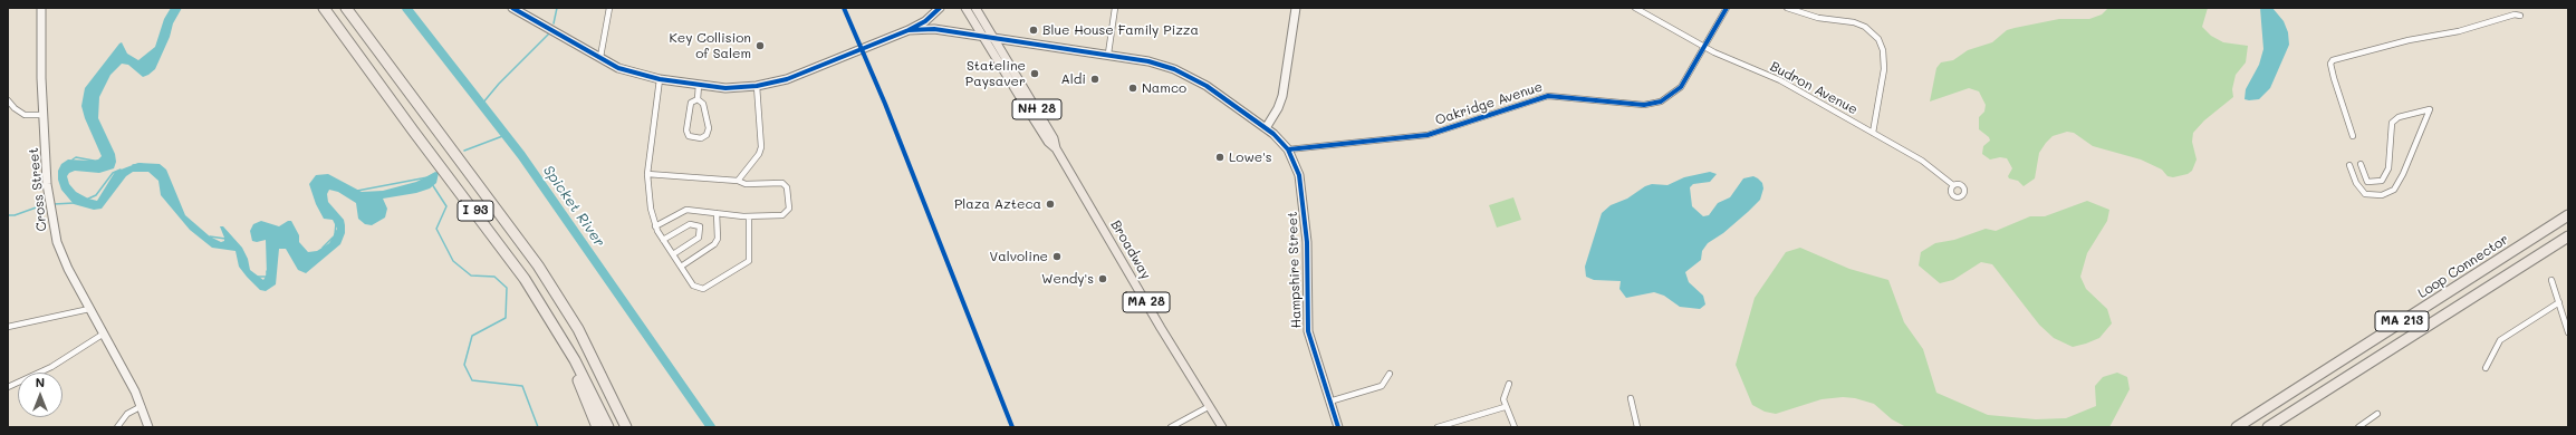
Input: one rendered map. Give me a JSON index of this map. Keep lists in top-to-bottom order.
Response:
{
  "streets": {
    "highway": ["I 93", "Loop Connector", "MA 213"],
    "main road": ["NH 28", "Broadway", "MA 28"],
    "street": [
      "Budron Avenue",
      "Oakridge Avenue",
      "Cross Street",
      "Hampshire Street"
    ]
  },
  "crossings": [
    ["Budron Avenue", "Oakridge Avenue"],
    ["Oakridge Avenue", "Hampshire Street"],
    ["NH 28", "Broadway"],
    ["NH 28", "Hampshire Street"]
  ],
  "water": ["Spicket River"],
  "places": [
    "Blue House Family Pizza",
    "Key Collision of Salem",
    "Stateline Paysaver",
    "Aldi",
    "Namco",
    "Lowe's",
    "Plaza Azteca",
    "Valvoline",
    "Wendy's"
  ],
  "north": "top"
}
